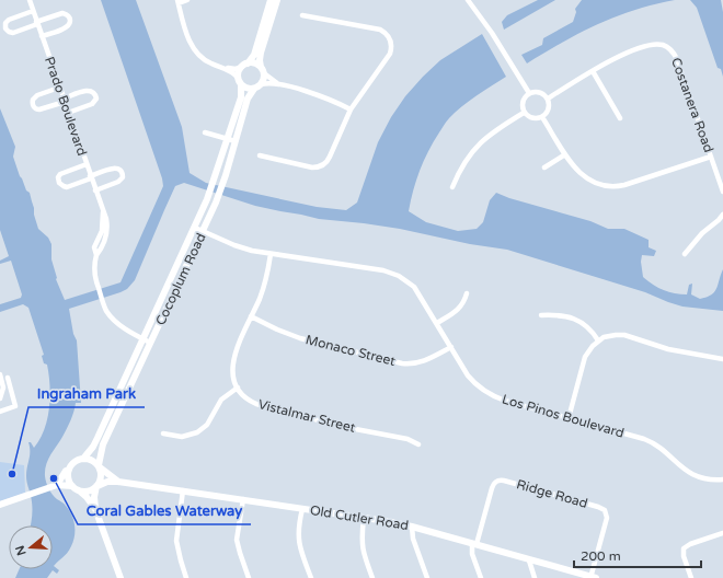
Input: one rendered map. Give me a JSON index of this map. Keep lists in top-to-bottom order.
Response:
{
  "streets": {
    "street": [
      "Costanera Road",
      "Prado Boulevard",
      "Cocoplum Road",
      "Monaco Street",
      "Vistalmar Street",
      "Los Pinos Boulevard",
      "Ridge Road",
      "Old Cutler Road"
    ]
  },
  "crossings": [
    ["Prado Boulevard", "Cocoplum Road"],
    ["Cocoplum Road", "Los Pinos Boulevard"],
    ["Cocoplum Road", "Old Cutler Road"],
    ["Monaco Street", "Los Pinos Boulevard"],
    ["Ridge Road", "Old Cutler Road"]
  ],
  "places": ["Ingraham Park", "Coral Gables Waterway"],
  "scale_bar": "200 m",
  "north": "left"
}
